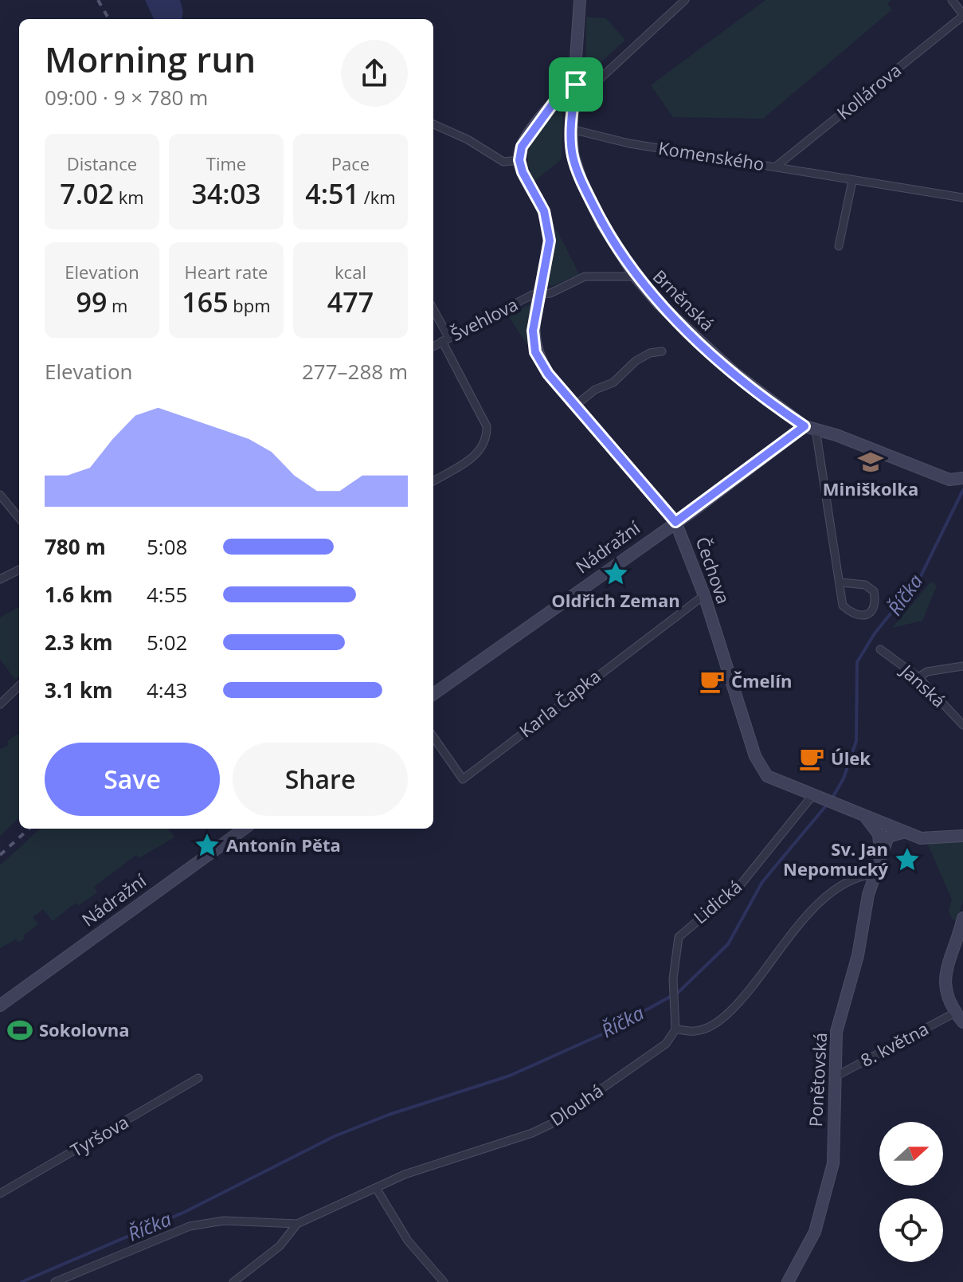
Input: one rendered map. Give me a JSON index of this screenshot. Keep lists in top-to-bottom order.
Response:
{
  "streets": {
    "street": [
      "Kollárova",
      "Komenského",
      "Brněnská",
      "Švehlova",
      "Nádražní",
      "Čechova",
      "Janská",
      "Karla Čapka",
      "Lidická",
      "8. května",
      "Ponětovská",
      "Dlouhá",
      "Tyršova"
    ]
  },
  "crossings": [
    ["Kollárova", "Komenského"],
    ["Komenského", "Brněnská"],
    ["Brněnská", "Nádražní"],
    ["Švehlova", "Čechova"],
    ["Nádražní", "Čechova"],
    ["Čechova", "Karla Čapka"],
    ["Čechova", "Lidická"],
    ["Lidická", "Dlouhá"],
    ["8. května", "Ponětovská"]
  ],
  "water": ["Říčka"],
  "places": {
    "school or university": ["Miniškolka"],
    "place": ["Oldřich Zeman", "Antonín Pěta", "Sv. Jan Nepomucký"],
    "cafe": ["Čmelín", "Úlek"],
    "sports": ["Sokolovna"]
  },
  "north": "right",
  "page": {
    "heading": ["Morning run", "09:00 · 9 × 780 m"],
    "stats": [
      ["Distance", "7.02 km"],
      ["Time", "34:03"],
      ["Pace", "4:51 /km"],
      ["Elevation", "99 m"],
      ["Heart rate", "165 bpm"],
      ["kcal", "477"]
    ],
    "chart": ["Elevation", "277–288 m"],
    "list": [
      {
        "name": "780 m",
        "note": "5:08"
      },
      {
        "name": "1.6 km",
        "note": "4:55"
      },
      {
        "name": "2.3 km",
        "note": "5:02"
      },
      {
        "name": "3.1 km",
        "note": "4:43"
      }
    ],
    "buttons": ["Save", "Share"]
  }
}
